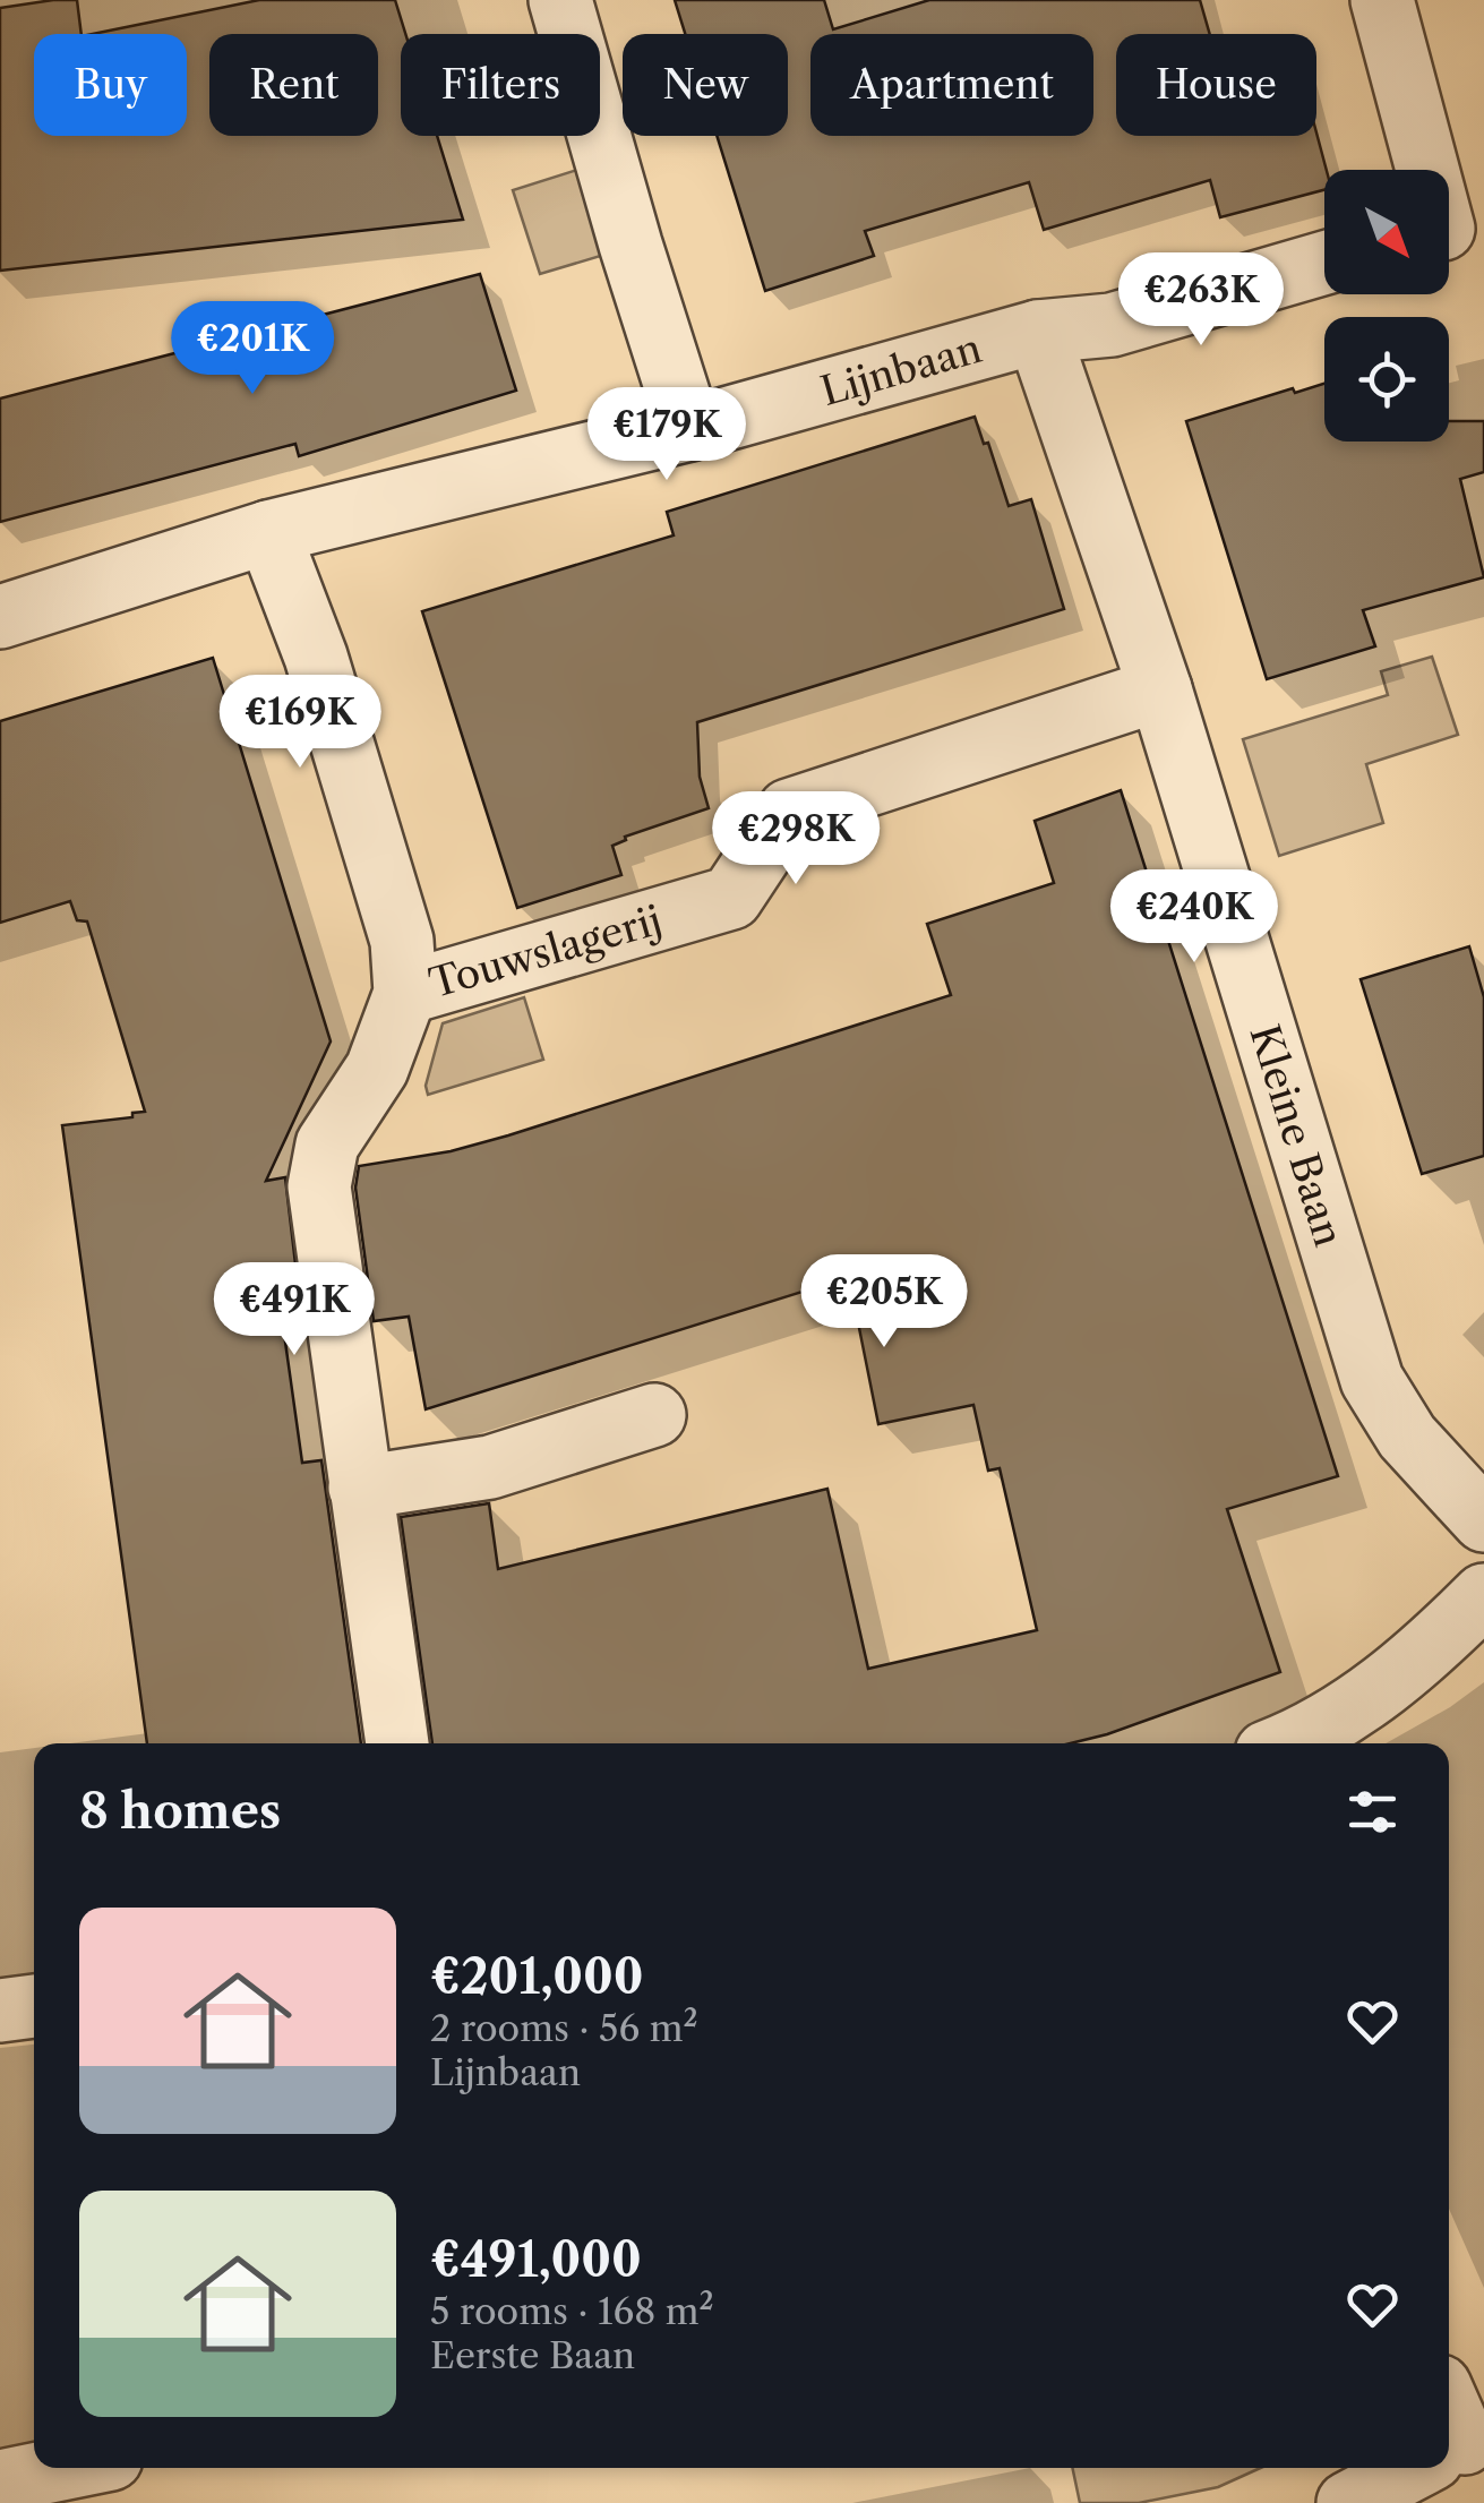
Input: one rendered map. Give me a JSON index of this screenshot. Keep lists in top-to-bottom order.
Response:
{
  "streets": {
    "street": ["Lijnbaan", "Touwslagerij", "Kleine Baan"]
  },
  "crossings": [
    ["Lijnbaan", "Kleine Baan"],
    ["Touwslagerij", "Kleine Baan"]
  ],
  "north": "bottom right",
  "page": {
    "chip": [
      "Buy",
      "Rent",
      "Filters",
      "New",
      "Apartment",
      "House"
    ],
    "price": [
      "€263K",
      "€201K",
      "€179K",
      "€169K",
      "€298K",
      "€240K",
      "€205K",
      "€491K"
    ],
    "heading": "8 homes",
    "list": [
      {
        "name": "€201,000",
        "note": "2 rooms · 56 m² · Lijnbaan"
      },
      {
        "name": "€491,000",
        "note": "5 rooms · 168 m² · Eerste Baan"
      }
    ]
  }
}
